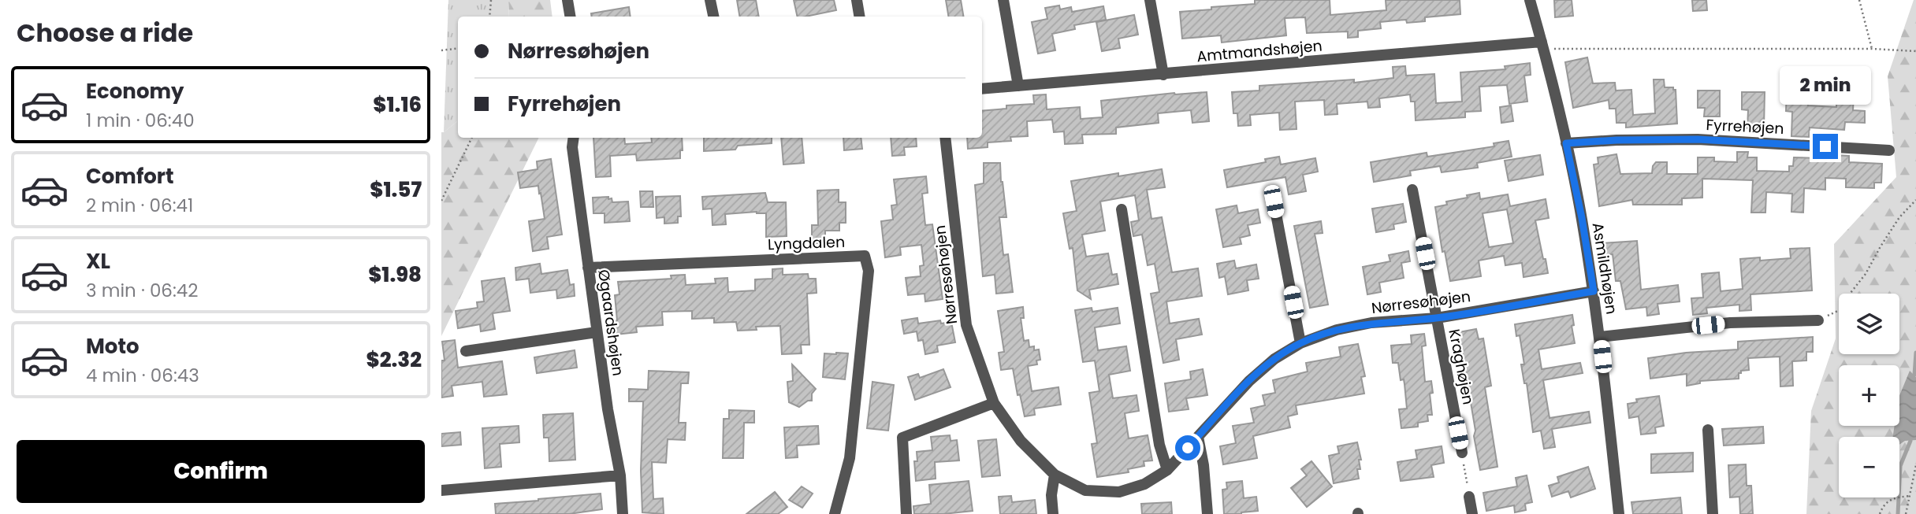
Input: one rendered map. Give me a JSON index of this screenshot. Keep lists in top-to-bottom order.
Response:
{
  "streets": {
    "street": [
      "Amtmandshøjen",
      "Fyrrehøjen",
      "Lyngdalen",
      "Asmildhøjen",
      "Nørresøhøjen",
      "Øgaardshøjen",
      "Kraghøjen"
    ]
  },
  "crossings": [
    ["Amtmandshøjen", "Asmildhøjen"],
    ["Fyrrehøjen", "Asmildhøjen"],
    ["Lyngdalen", "Øgaardshøjen"],
    ["Asmildhøjen", "Nørresøhøjen"],
    ["Nørresøhøjen", "Kraghøjen"]
  ],
  "page": {
    "heading": "Choose a ride",
    "banner": ["Nørresøhøjen", "Fyrrehøjen"],
    "list": [
      {
        "name": "Economy",
        "note": "1 min · 06:40",
        "value": "$1.16"
      },
      {
        "name": "Comfort",
        "note": "2 min · 06:41",
        "value": "$1.57"
      },
      {
        "name": "XL",
        "note": "3 min · 06:42",
        "value": "$1.98"
      },
      {
        "name": "Moto",
        "note": "4 min · 06:43",
        "value": "$2.32"
      }
    ],
    "bubble": "2 min",
    "map_buttons": ["+", "−"],
    "buttons": "Confirm"
  }
}
